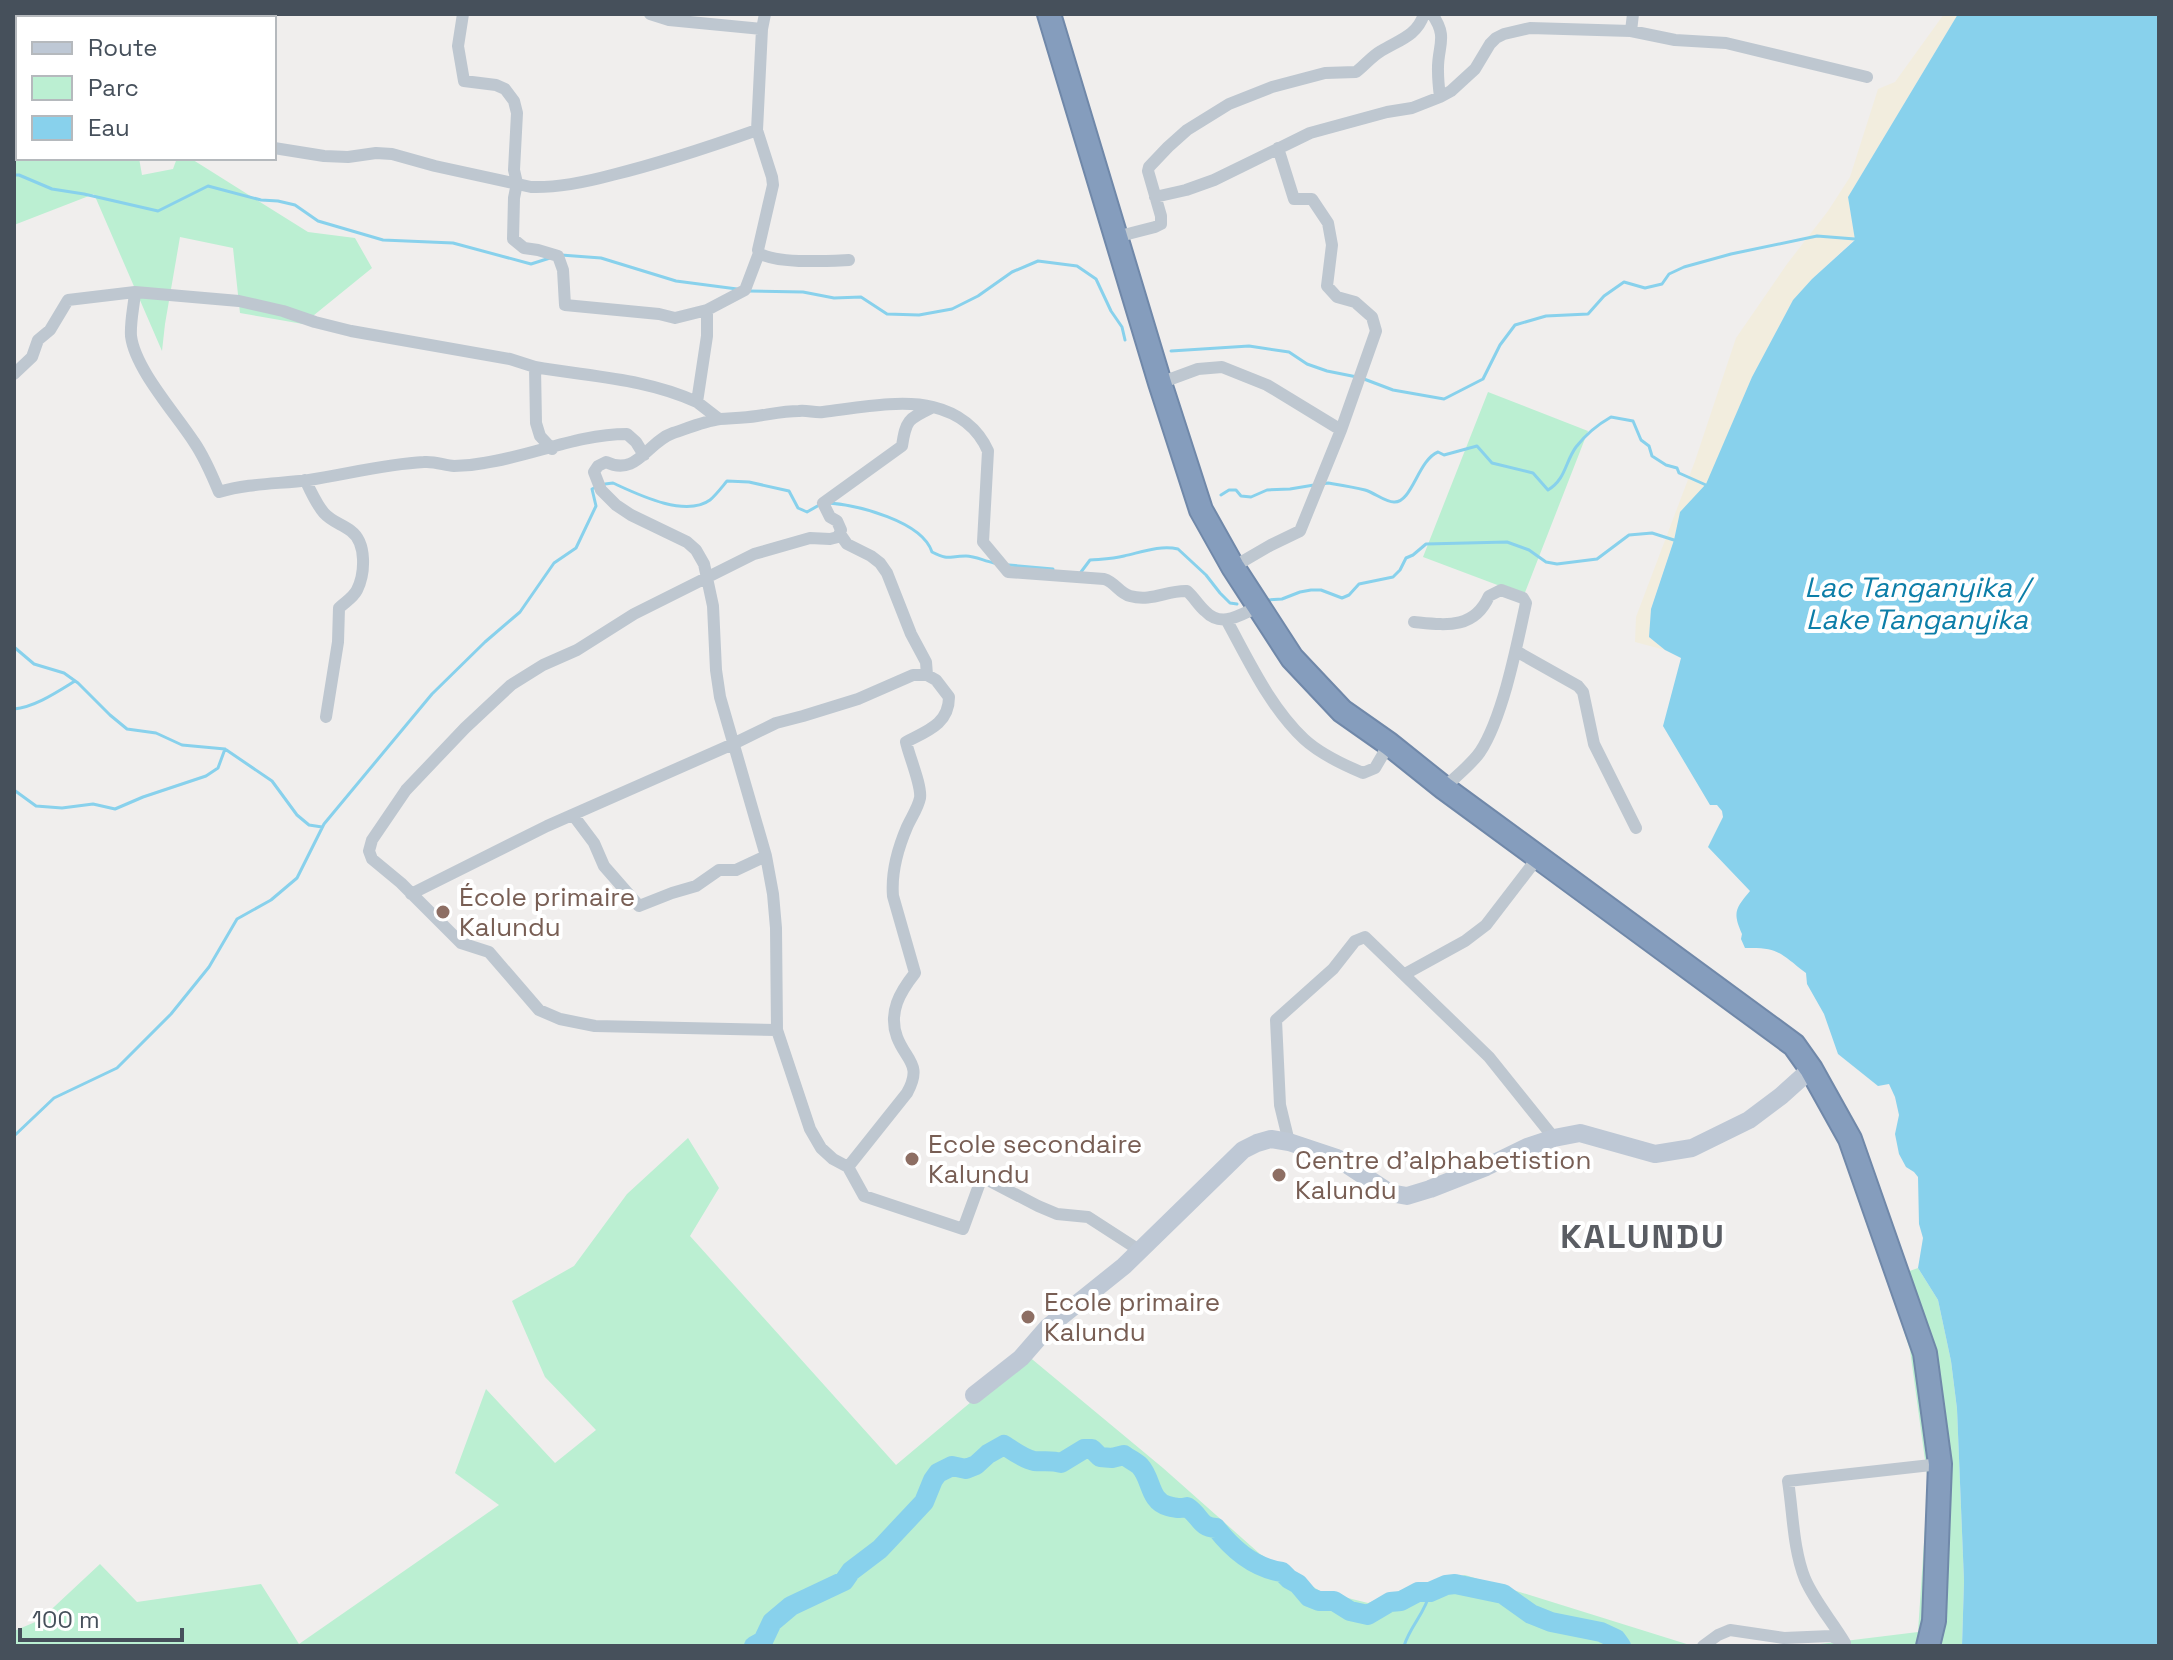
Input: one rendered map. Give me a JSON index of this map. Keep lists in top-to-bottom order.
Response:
{
  "districts": ["KALUNDU"],
  "water": ["Lac Tanganyika / Lake Tanganyika"],
  "places": [
    "École primaire Kalundu",
    "Ecole secondaire Kalundu",
    "Centre d'alphabetistion Kalundu",
    "Ecole primaire Kalundu"
  ],
  "legend": ["Route", "Parc", "Eau"],
  "scale_bar": "100 m"
}
